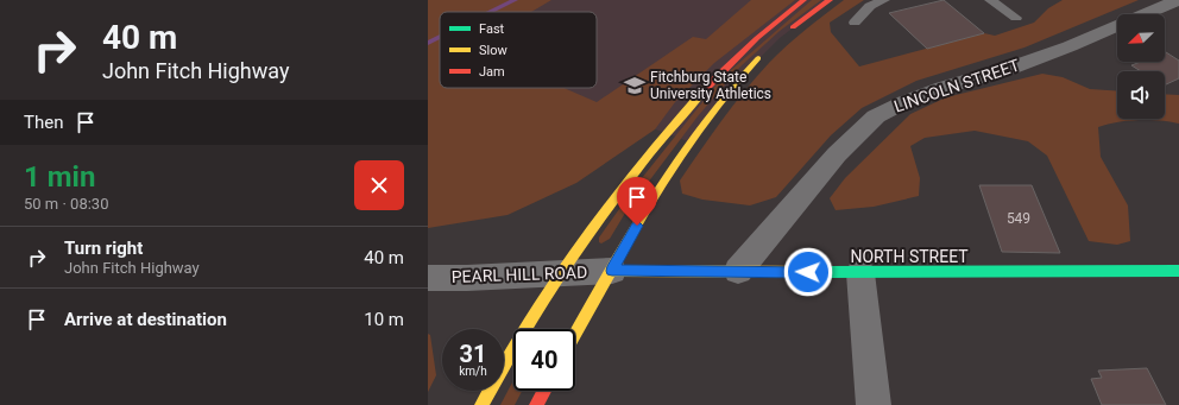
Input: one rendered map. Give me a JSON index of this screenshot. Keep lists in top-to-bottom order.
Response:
{
  "streets": {
    "main road": ["NORTH STREET"],
    "street": ["LINCOLN STREET", "PEARL HILL ROAD"]
  },
  "crossings": [
    ["LINCOLN STREET", "NORTH STREET"],
    ["NORTH STREET", "PEARL HILL ROAD"]
  ],
  "places": {
    "school or university": ["Fitchburg State University Athletics"]
  },
  "house_numbers": ["549"],
  "legend": ["Fast", "Slow", "Jam"],
  "north": "bottom left",
  "page": {
    "turn": ["40 m", "John Fitch Highway"],
    "then": "Then",
    "heading": ["1 min", "50 m · 08:30"],
    "list": [
      {
        "name": "Turn right",
        "note": "John Fitch Highway",
        "value": "40 m"
      },
      {
        "name": "Arrive at destination",
        "value": "10 m"
      }
    ],
    "speed": "31 km/h",
    "limit": "40"
  }
}
